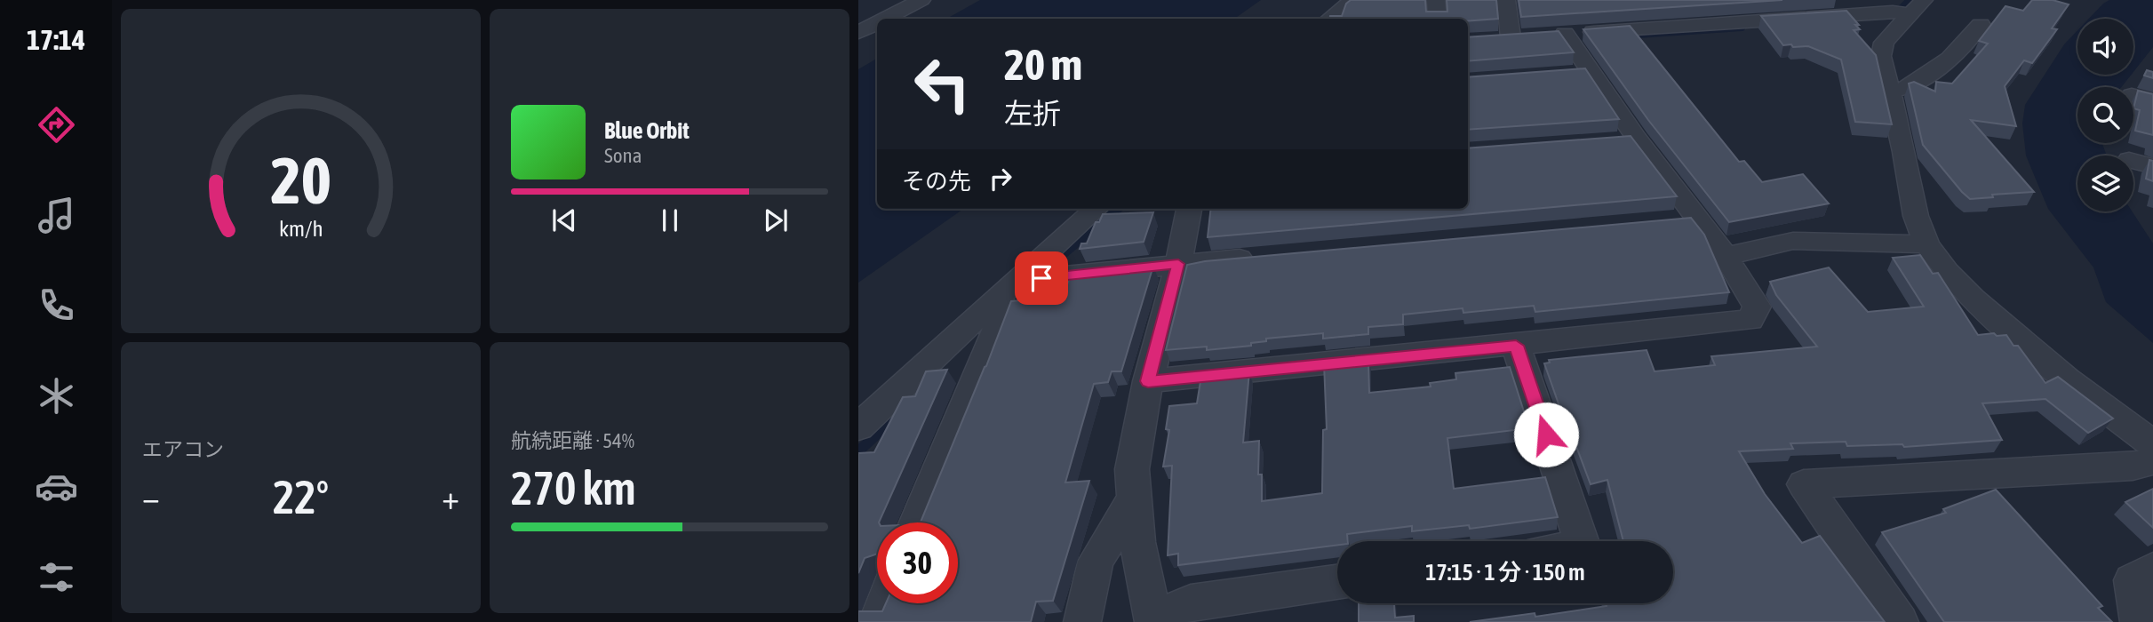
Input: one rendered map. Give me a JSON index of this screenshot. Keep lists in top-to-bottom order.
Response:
{
  "page": {
    "tabs": "17:14",
    "turn": ["20 m", "左折"],
    "song": ["Blue Orbit", "Sona"],
    "then": "その先",
    "tile": [
      "エアコン",
      ["航続距離 · 54%", "270 km"]
    ],
    "heat": ["−", "22°", "+"],
    "limit": "30",
    "trip": "17:15 · 1 分 · 150 m",
    "gauge": ["20", "km/h"]
  }
}
